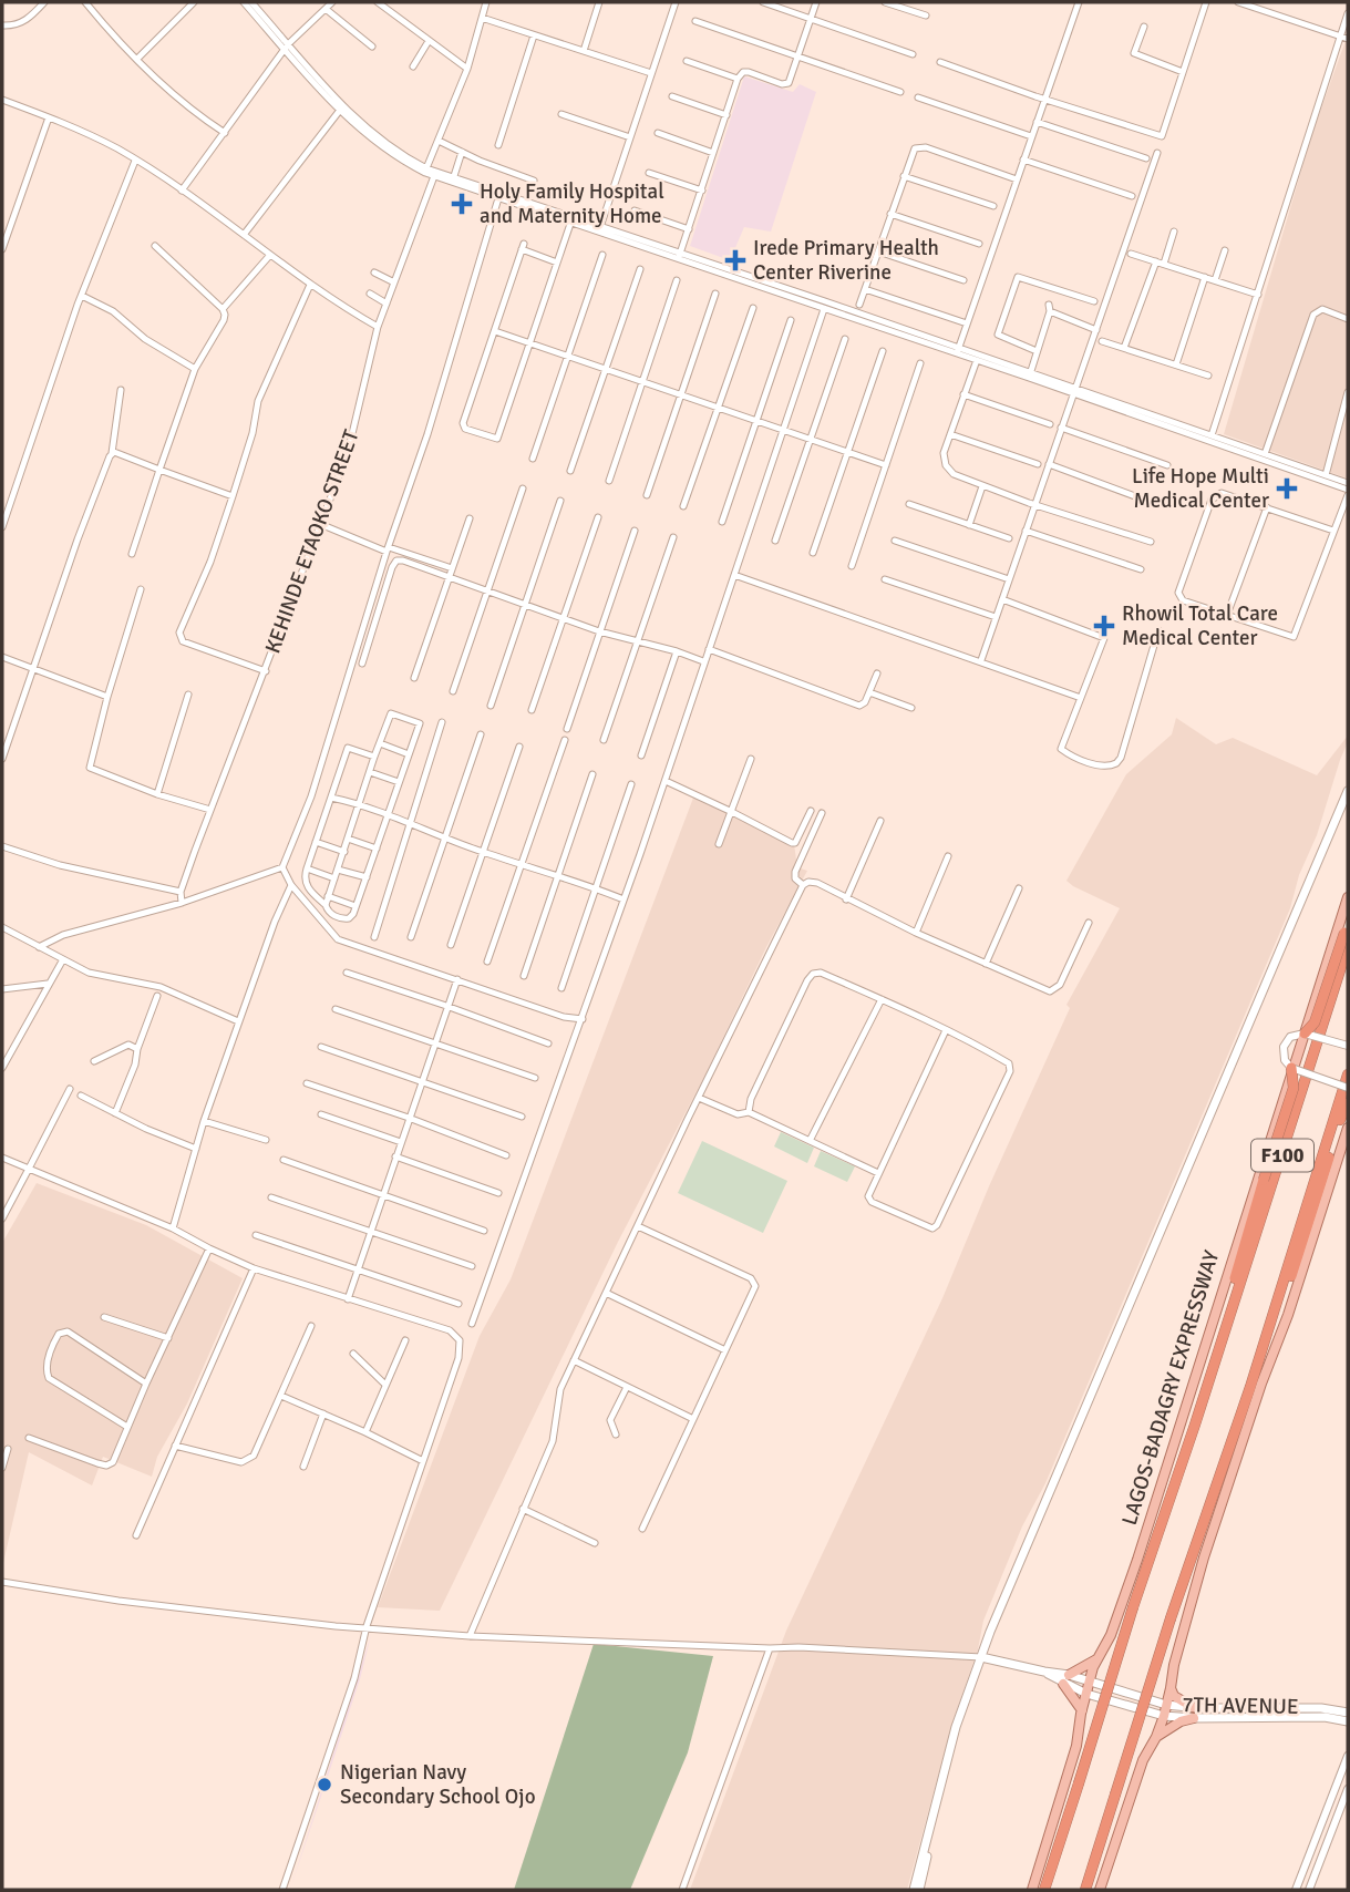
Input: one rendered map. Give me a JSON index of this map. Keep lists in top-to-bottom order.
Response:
{
  "streets": {
    "highway": ["F100", "LAGOS-BADAGRY EXPRESSWAY"],
    "main road": ["7TH AVENUE"],
    "street": ["KEHINDE ETAOKO STREET"]
  },
  "crossings": [
    ["LAGOS-BADAGRY EXPRESSWAY", "7TH AVENUE"]
  ],
  "places": {
    "health": [
      "Holy Family Hospital and Maternity Home",
      "Irede Primary Health Center Riverine",
      "Life Hope Multi Medical Center",
      "Rhowil Total Care Medical Center"
    ],
    "other": ["Nigerian Navy Secondary School Ojo"]
  }
}
